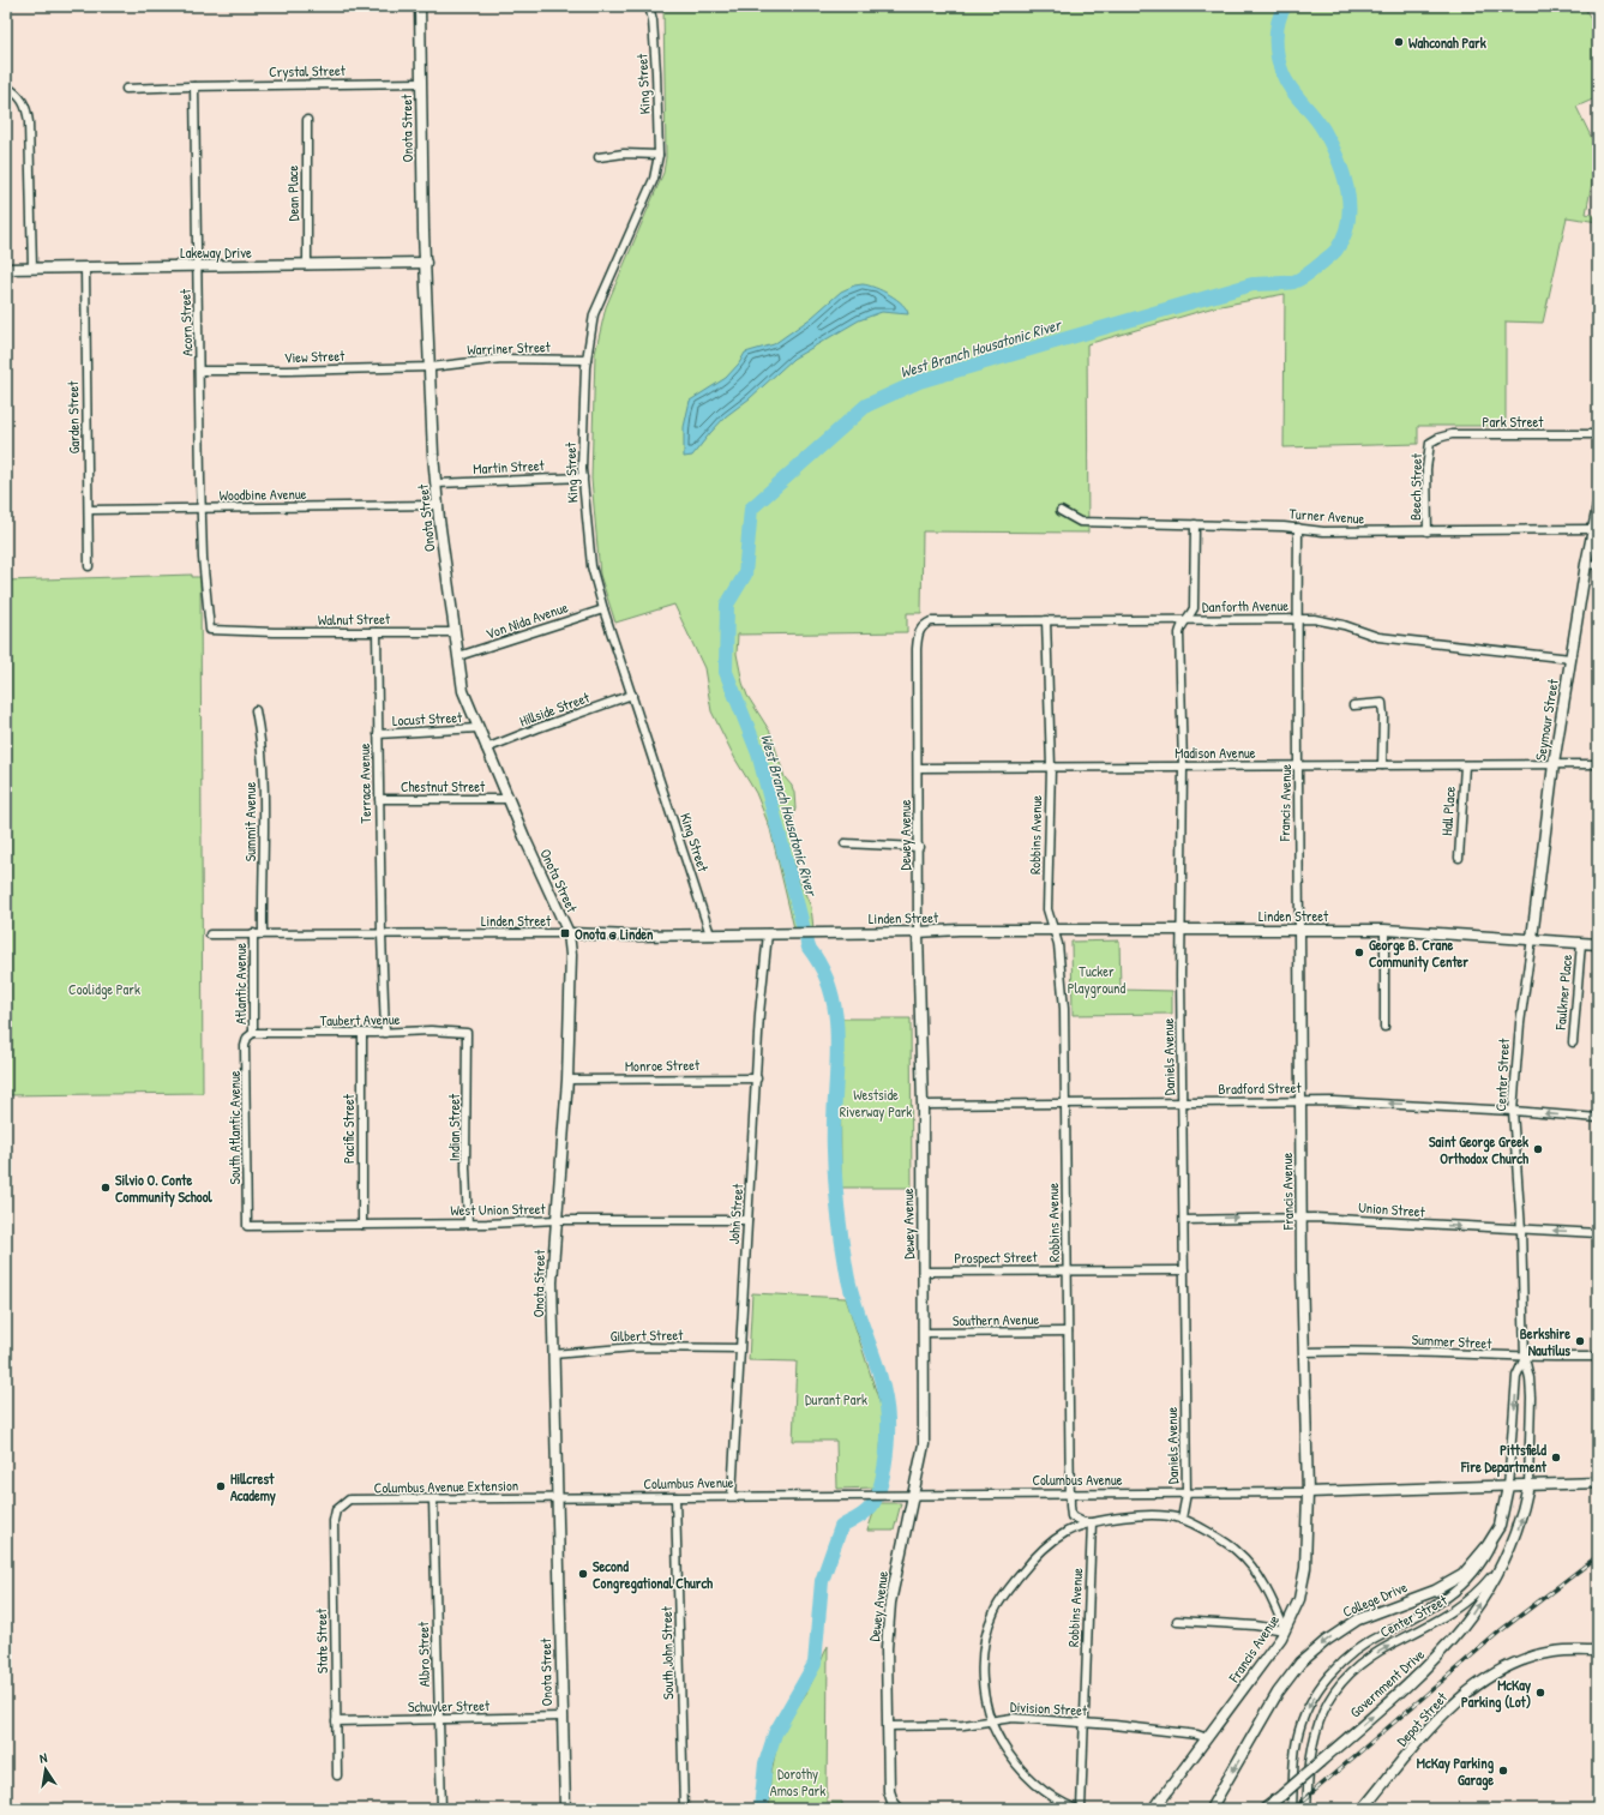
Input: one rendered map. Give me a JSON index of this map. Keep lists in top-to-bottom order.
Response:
{
  "streets": {
    "street": [
      "Crystal Street",
      "King Street",
      "Onota Street",
      "Dean Place",
      "Lakeway Drive",
      "Acorn Street",
      "Warriner Street",
      "View Street",
      "Garden Street",
      "Park Street",
      "Martin Street",
      "Beech Street",
      "Woodbine Avenue",
      "Turner Avenue",
      "Danforth Avenue",
      "Walnut Street",
      "Von Nida Avenue",
      "Hillside Street",
      "Locust Street",
      "Seymour Street",
      "Madison Avenue",
      "Terrace Avenue",
      "Chestnut Street",
      "Francis Avenue",
      "Hall Place",
      "Summit Avenue",
      "Dewey Avenue",
      "Robbins Avenue",
      "Linden Street",
      "Atlantic Avenue",
      "Faulkner Place",
      "Taubert Avenue",
      "Daniels Avenue",
      "Monroe Street",
      "Center Street",
      "Bradford Street",
      "South Atlantic Avenue",
      "Indian Street",
      "Pacific Street",
      "West Union Street",
      "Union Street",
      "John Street",
      "Prospect Street",
      "Southern Avenue",
      "Gilbert Street",
      "Summer Street",
      "Columbus Avenue",
      "Columbus Avenue Extension",
      "College Drive",
      "State Street",
      "South John Street",
      "Albro Street",
      "Government Drive",
      "Schuyler Street",
      "Division Street",
      "Depot Street"
    ]
  },
  "crossings": [
    ["Crystal Street", "Onota Street"],
    ["Crystal Street", "Acorn Street"],
    ["King Street", "Warriner Street"],
    ["King Street", "Martin Street"],
    ["King Street", "Von Nida Avenue"],
    ["King Street", "Hillside Street"],
    ["King Street", "Linden Street"],
    ["Onota Street", "Lakeway Drive"],
    ["Onota Street", "Warriner Street"],
    ["Onota Street", "View Street"],
    ["Onota Street", "Martin Street"],
    ["Onota Street", "Woodbine Avenue"],
    ["Onota Street", "Walnut Street"],
    ["Onota Street", "Von Nida Avenue"],
    ["Onota Street", "Hillside Street"],
    ["Onota Street", "Locust Street"],
    ["Onota Street", "Chestnut Street"],
    ["Onota Street", "Linden Street"],
    ["Onota Street", "Monroe Street"],
    ["Onota Street", "West Union Street"],
    ["Onota Street", "Gilbert Street"],
    ["Onota Street", "Columbus Avenue"],
    ["Onota Street", "Columbus Avenue Extension"],
    ["Onota Street", "Schuyler Street"],
    ["Dean Place", "Lakeway Drive"],
    ["Lakeway Drive", "Acorn Street"],
    ["Lakeway Drive", "Garden Street"],
    ["Acorn Street", "View Street"],
    ["Acorn Street", "Woodbine Avenue"],
    ["Acorn Street", "Walnut Street"],
    ["Warriner Street", "View Street"],
    ["Garden Street", "Woodbine Avenue"],
    ["Park Street", "Beech Street"],
    ["Beech Street", "Turner Avenue"],
    ["Turner Avenue", "Seymour Street"],
    ["Turner Avenue", "Francis Avenue"],
    ["Turner Avenue", "Daniels Avenue"],
    ["Danforth Avenue", "Seymour Street"],
    ["Danforth Avenue", "Francis Avenue"],
    ["Danforth Avenue", "Dewey Avenue"],
    ["Danforth Avenue", "Robbins Avenue"],
    ["Danforth Avenue", "Daniels Avenue"],
    ["Walnut Street", "Terrace Avenue"],
    ["Locust Street", "Terrace Avenue"],
    ["Seymour Street", "Madison Avenue"],
    ["Seymour Street", "Linden Street"],
    ["Seymour Street", "Center Street"],
    ["Madison Avenue", "Francis Avenue"],
    ["Madison Avenue", "Hall Place"],
    ["Madison Avenue", "Dewey Avenue"],
    ["Madison Avenue", "Robbins Avenue"],
    ["Madison Avenue", "Daniels Avenue"],
    ["Terrace Avenue", "Chestnut Street"],
    ["Terrace Avenue", "Linden Street"],
    ["Terrace Avenue", "Taubert Avenue"],
    ["Francis Avenue", "Linden Street"],
    ["Francis Avenue", "Bradford Street"],
    ["Francis Avenue", "Union Street"],
    ["Francis Avenue", "Summer Street"],
    ["Francis Avenue", "Columbus Avenue"],
    ["Francis Avenue", "Division Street"],
    ["Summit Avenue", "Linden Street"],
    ["Dewey Avenue", "Linden Street"],
    ["Dewey Avenue", "Bradford Street"],
    ["Dewey Avenue", "Prospect Street"],
    ["Dewey Avenue", "Southern Avenue"],
    ["Dewey Avenue", "Columbus Avenue"],
    ["Dewey Avenue", "Division Street"],
    ["Robbins Avenue", "Linden Street"],
    ["Robbins Avenue", "Bradford Street"],
    ["Robbins Avenue", "Prospect Street"],
    ["Robbins Avenue", "Southern Avenue"],
    ["Robbins Avenue", "Columbus Avenue"],
    ["Robbins Avenue", "Division Street"],
    ["Linden Street", "Atlantic Avenue"],
    ["Linden Street", "Faulkner Place"],
    ["Linden Street", "Daniels Avenue"],
    ["Linden Street", "Center Street"],
    ["Linden Street", "John Street"],
    ["Atlantic Avenue", "Taubert Avenue"],
    ["Atlantic Avenue", "South Atlantic Avenue"],
    ["Taubert Avenue", "South Atlantic Avenue"],
    ["Taubert Avenue", "Indian Street"],
    ["Taubert Avenue", "Pacific Street"],
    ["Daniels Avenue", "Bradford Street"],
    ["Daniels Avenue", "Union Street"],
    ["Daniels Avenue", "Prospect Street"],
    ["Daniels Avenue", "Columbus Avenue"],
    ["Monroe Street", "John Street"],
    ["Center Street", "Bradford Street"],
    ["Center Street", "Union Street"],
    ["Center Street", "Summer Street"],
    ["Center Street", "Columbus Avenue"],
    ["Center Street", "College Drive"],
    ["Center Street", "Government Drive"],
    ["South Atlantic Avenue", "West Union Street"],
    ["Indian Street", "West Union Street"],
    ["Pacific Street", "West Union Street"],
    ["West Union Street", "John Street"],
    ["John Street", "Gilbert Street"],
    ["John Street", "Columbus Avenue"],
    ["Columbus Avenue", "Columbus Avenue Extension"],
    ["Columbus Avenue", "South John Street"],
    ["Columbus Avenue Extension", "State Street"],
    ["Columbus Avenue Extension", "Albro Street"],
    ["State Street", "Schuyler Street"],
    ["Albro Street", "Schuyler Street"]
  ],
  "one_way": ["Bradford Street", "College Drive", "Government Drive"],
  "water": ["West Branch Housatonic River"],
  "parks": [
    "Tucker Playground",
    "Coolidge Park",
    "Westside Riverway Park",
    "Durant Park",
    "Dorothy Amos Park"
  ],
  "places": {
    "other": [
      "Wahconah Park",
      "George B. Crane Community Center",
      "Saint George Greek Orthodox Church",
      "Silvio O. Conte Community School",
      "Berkshire Nautilus",
      "Pittsfield Fire Department",
      "Hillcrest Academy",
      "Second Congregational Church",
      "McKay Parking (Lot)",
      "McKay Parking Garage"
    ],
    "transit": ["Onota @ Linden"]
  },
  "north": "top"
}
